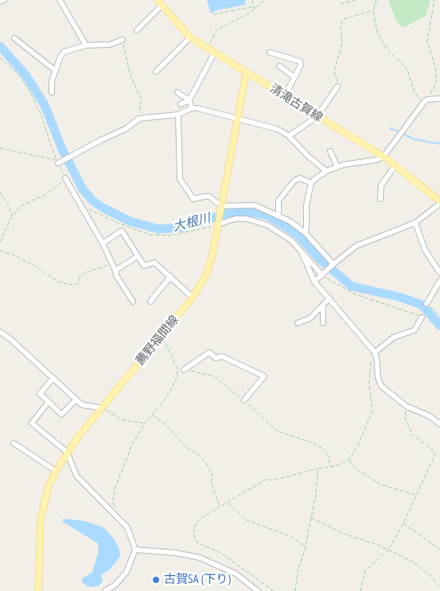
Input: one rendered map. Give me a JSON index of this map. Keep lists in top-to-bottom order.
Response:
{
  "streets": {
    "main road": ["清滝古賀線", "薦野福間線"]
  },
  "crossings": [
    ["清滝古賀線", "薦野福間線"]
  ],
  "water": ["大根川"],
  "places": ["古賀SA (下り)"]
}
